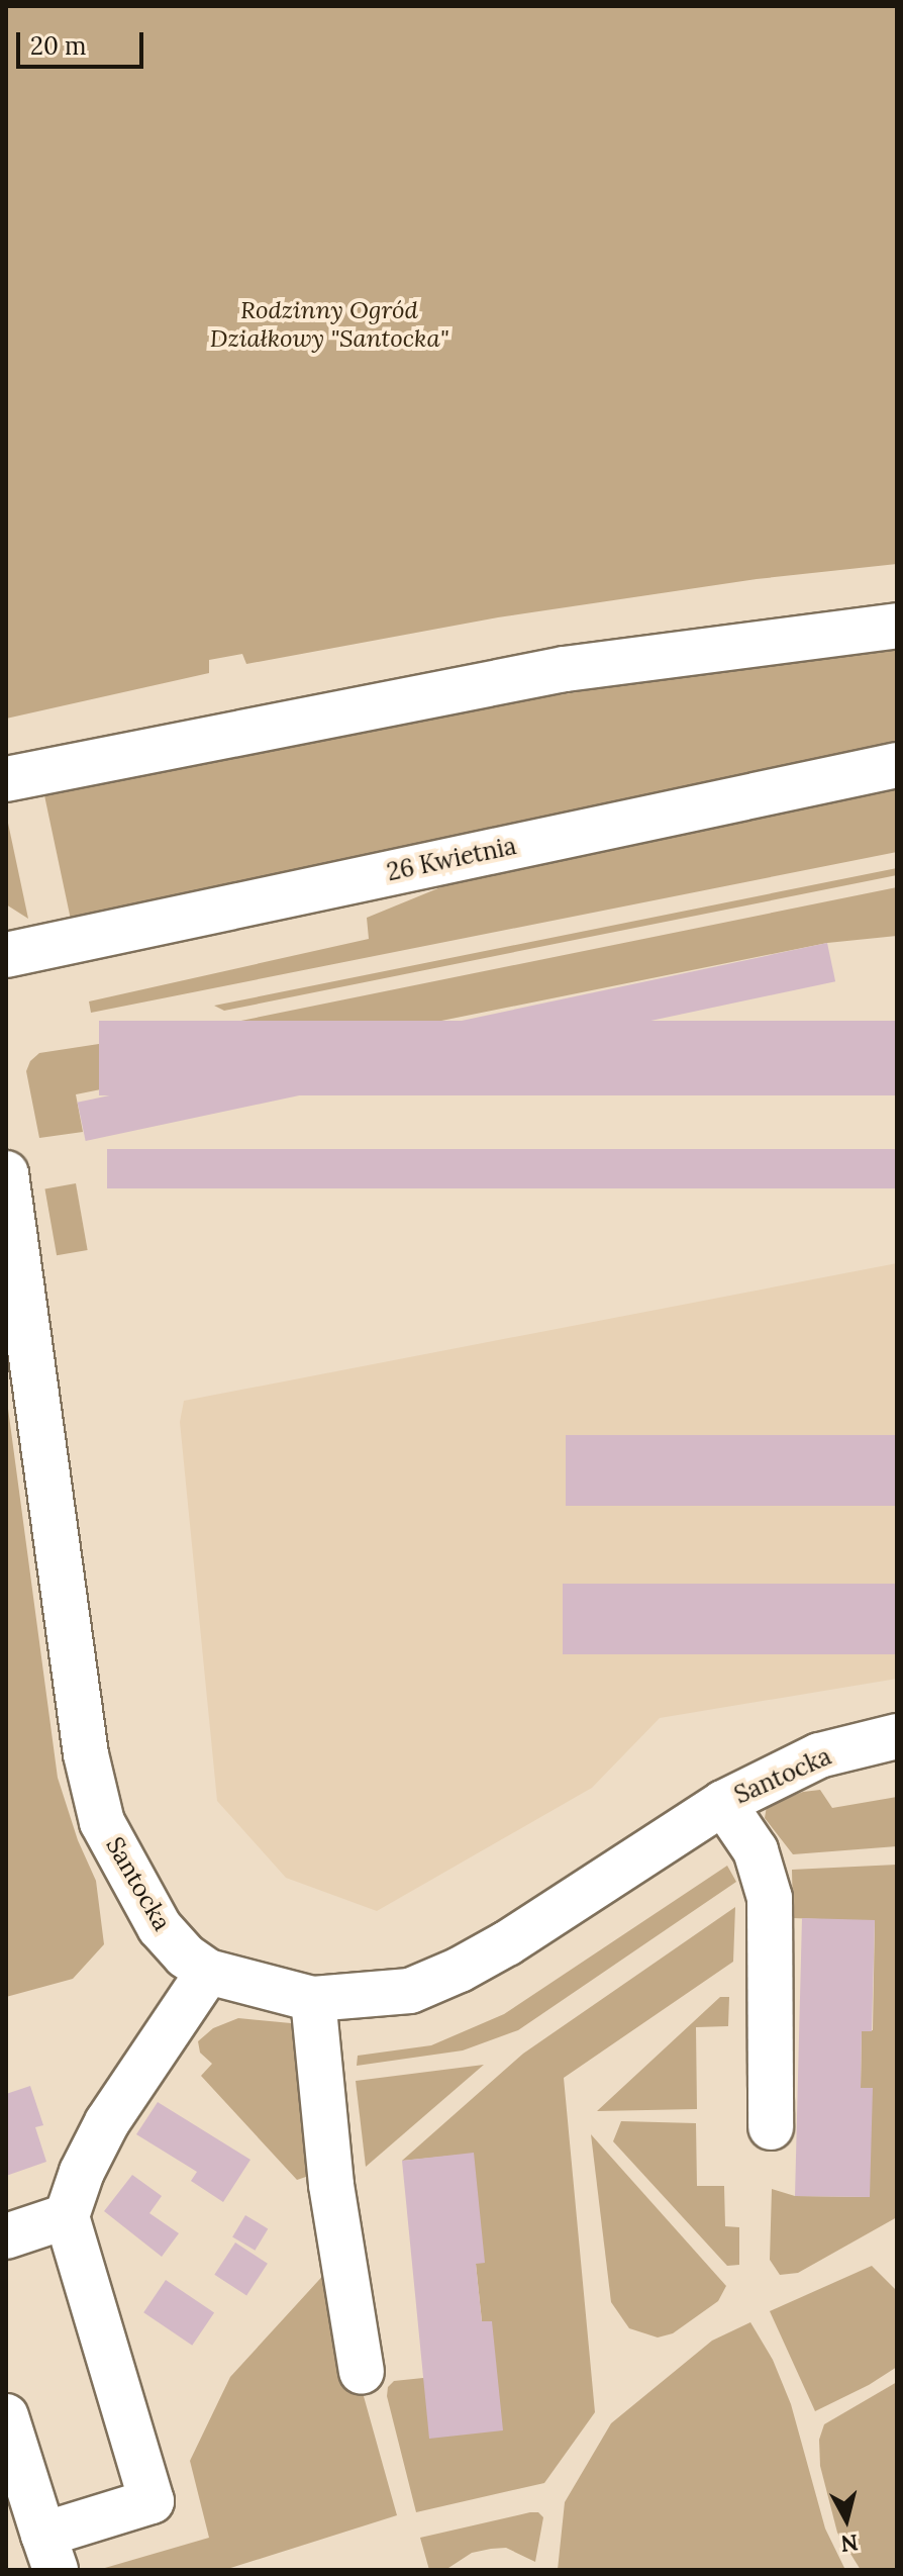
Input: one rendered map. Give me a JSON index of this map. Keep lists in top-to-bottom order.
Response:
{
  "streets": {
    "street": ["26 Kwietnia", "Santocka"]
  },
  "parks": ["Rodzinny Ogród Działkowy \"Santocka\""],
  "scale_bar": "20 m",
  "north": "bottom"
}
